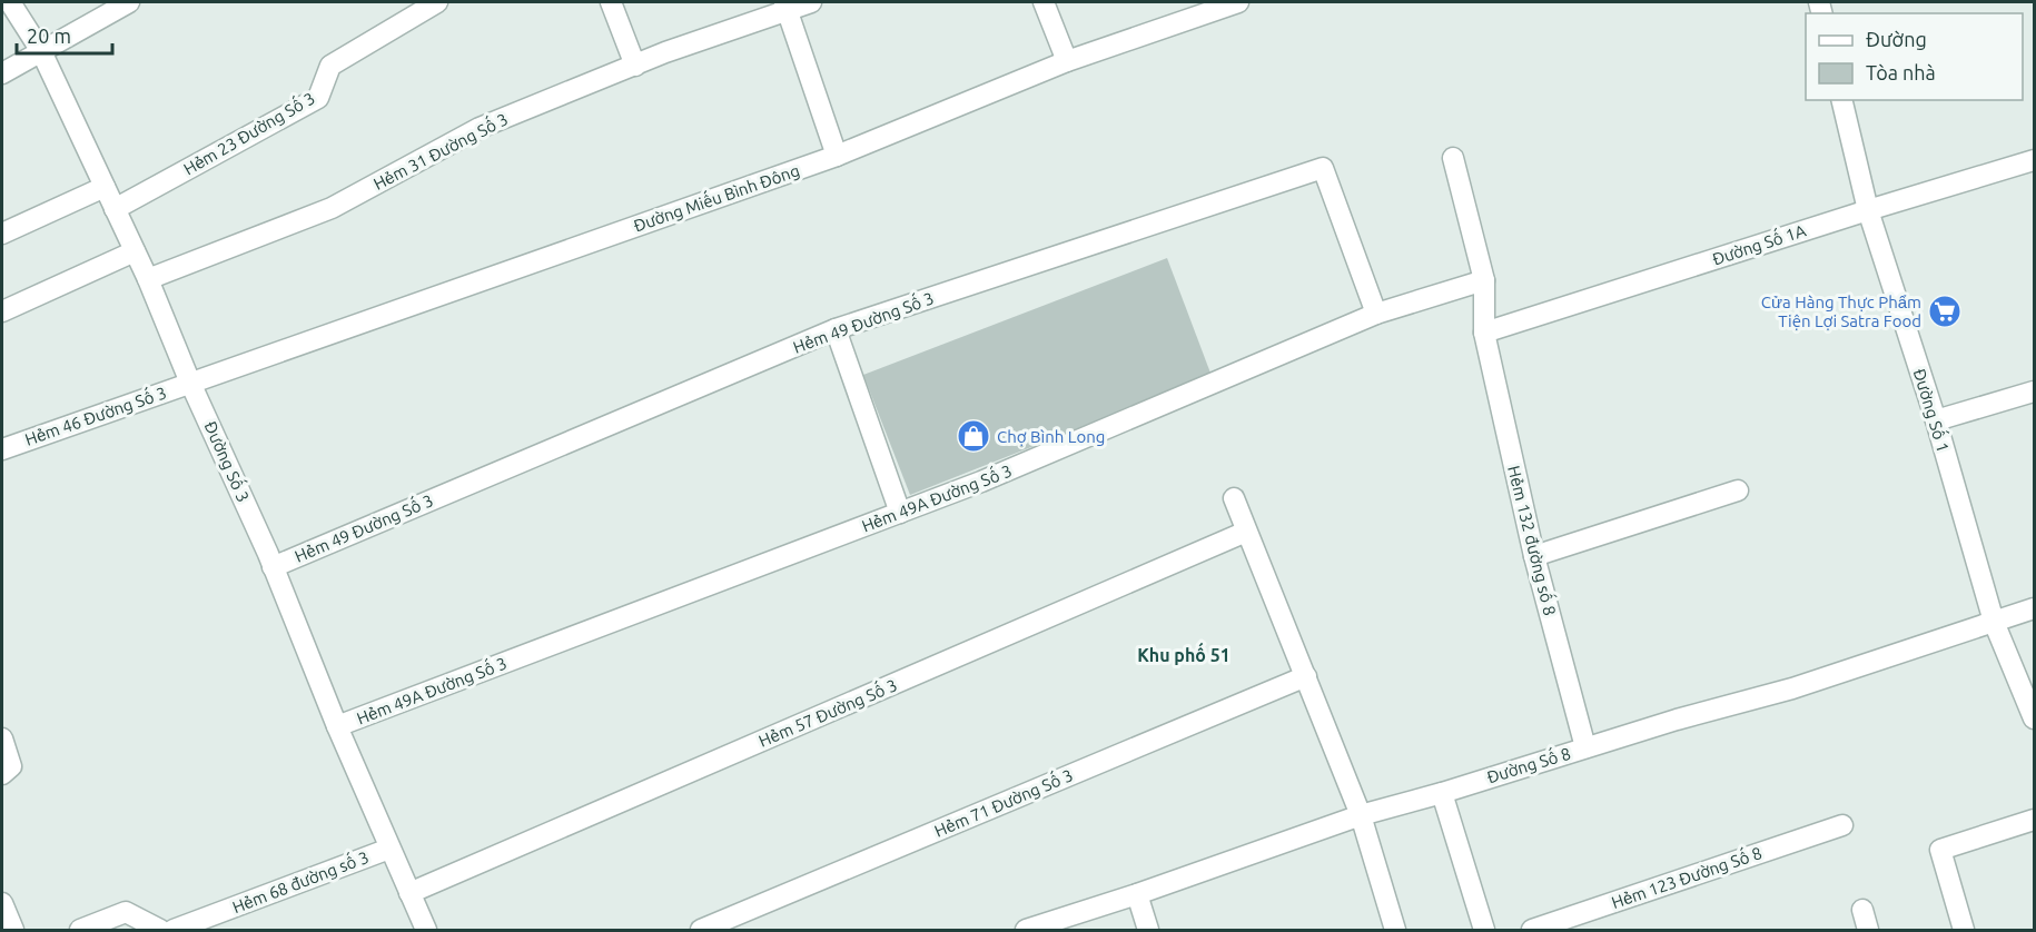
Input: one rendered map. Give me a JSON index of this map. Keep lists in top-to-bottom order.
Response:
{
  "streets": {
    "street": [
      "Hẻm 23 Đường Số 3",
      "Hẻm 31 Đường Số 3",
      "Đường Miếu Bình Đông",
      "Đường Số 1A",
      "Hẻm 49 Đường Số 3",
      "Đường Số 1",
      "Hẻm 46 Đường Số 3",
      "Đường Số 3",
      "Hẻm 49A Đường Số 3",
      "Hẻm 132 đường số 8",
      "Hẻm 57 Đường Số 3",
      "Đường Số 8",
      "Hẻm 71 Đường Số 3",
      "Hẻm 123 Đường Số 8",
      "Hẻm 68 đường số 3"
    ]
  },
  "crossings": [
    ["Hẻm 23 Đường Số 3", "Đường Số 3"],
    ["Hẻm 31 Đường Số 3", "Đường Số 3"],
    ["Đường Miếu Bình Đông", "Hẻm 46 Đường Số 3"],
    ["Đường Miếu Bình Đông", "Đường Số 3"],
    ["Đường Số 1A", "Đường Số 1"],
    ["Đường Số 1A", "Hẻm 132 đường số 8"],
    ["Hẻm 49 Đường Số 3", "Đường Số 3"],
    ["Hẻm 49 Đường Số 3", "Hẻm 49A Đường Số 3"],
    ["Đường Số 1", "Đường Số 8"],
    ["Hẻm 46 Đường Số 3", "Đường Số 3"],
    ["Đường Số 3", "Hẻm 49A Đường Số 3"],
    ["Đường Số 3", "Hẻm 57 Đường Số 3"],
    ["Đường Số 3", "Hẻm 68 đường số 3"],
    ["Hẻm 132 đường số 8", "Đường Số 8"]
  ],
  "districts": ["Khu phố 51"],
  "places": {
    "supermarket": ["Cửa Hàng Thực Phẩm Tiện Lợi Satra Food"],
    "shop": ["Chợ Bình Long"]
  },
  "legend": ["Đường", "Tòa nhà"],
  "scale_bar": "20 m"
}
